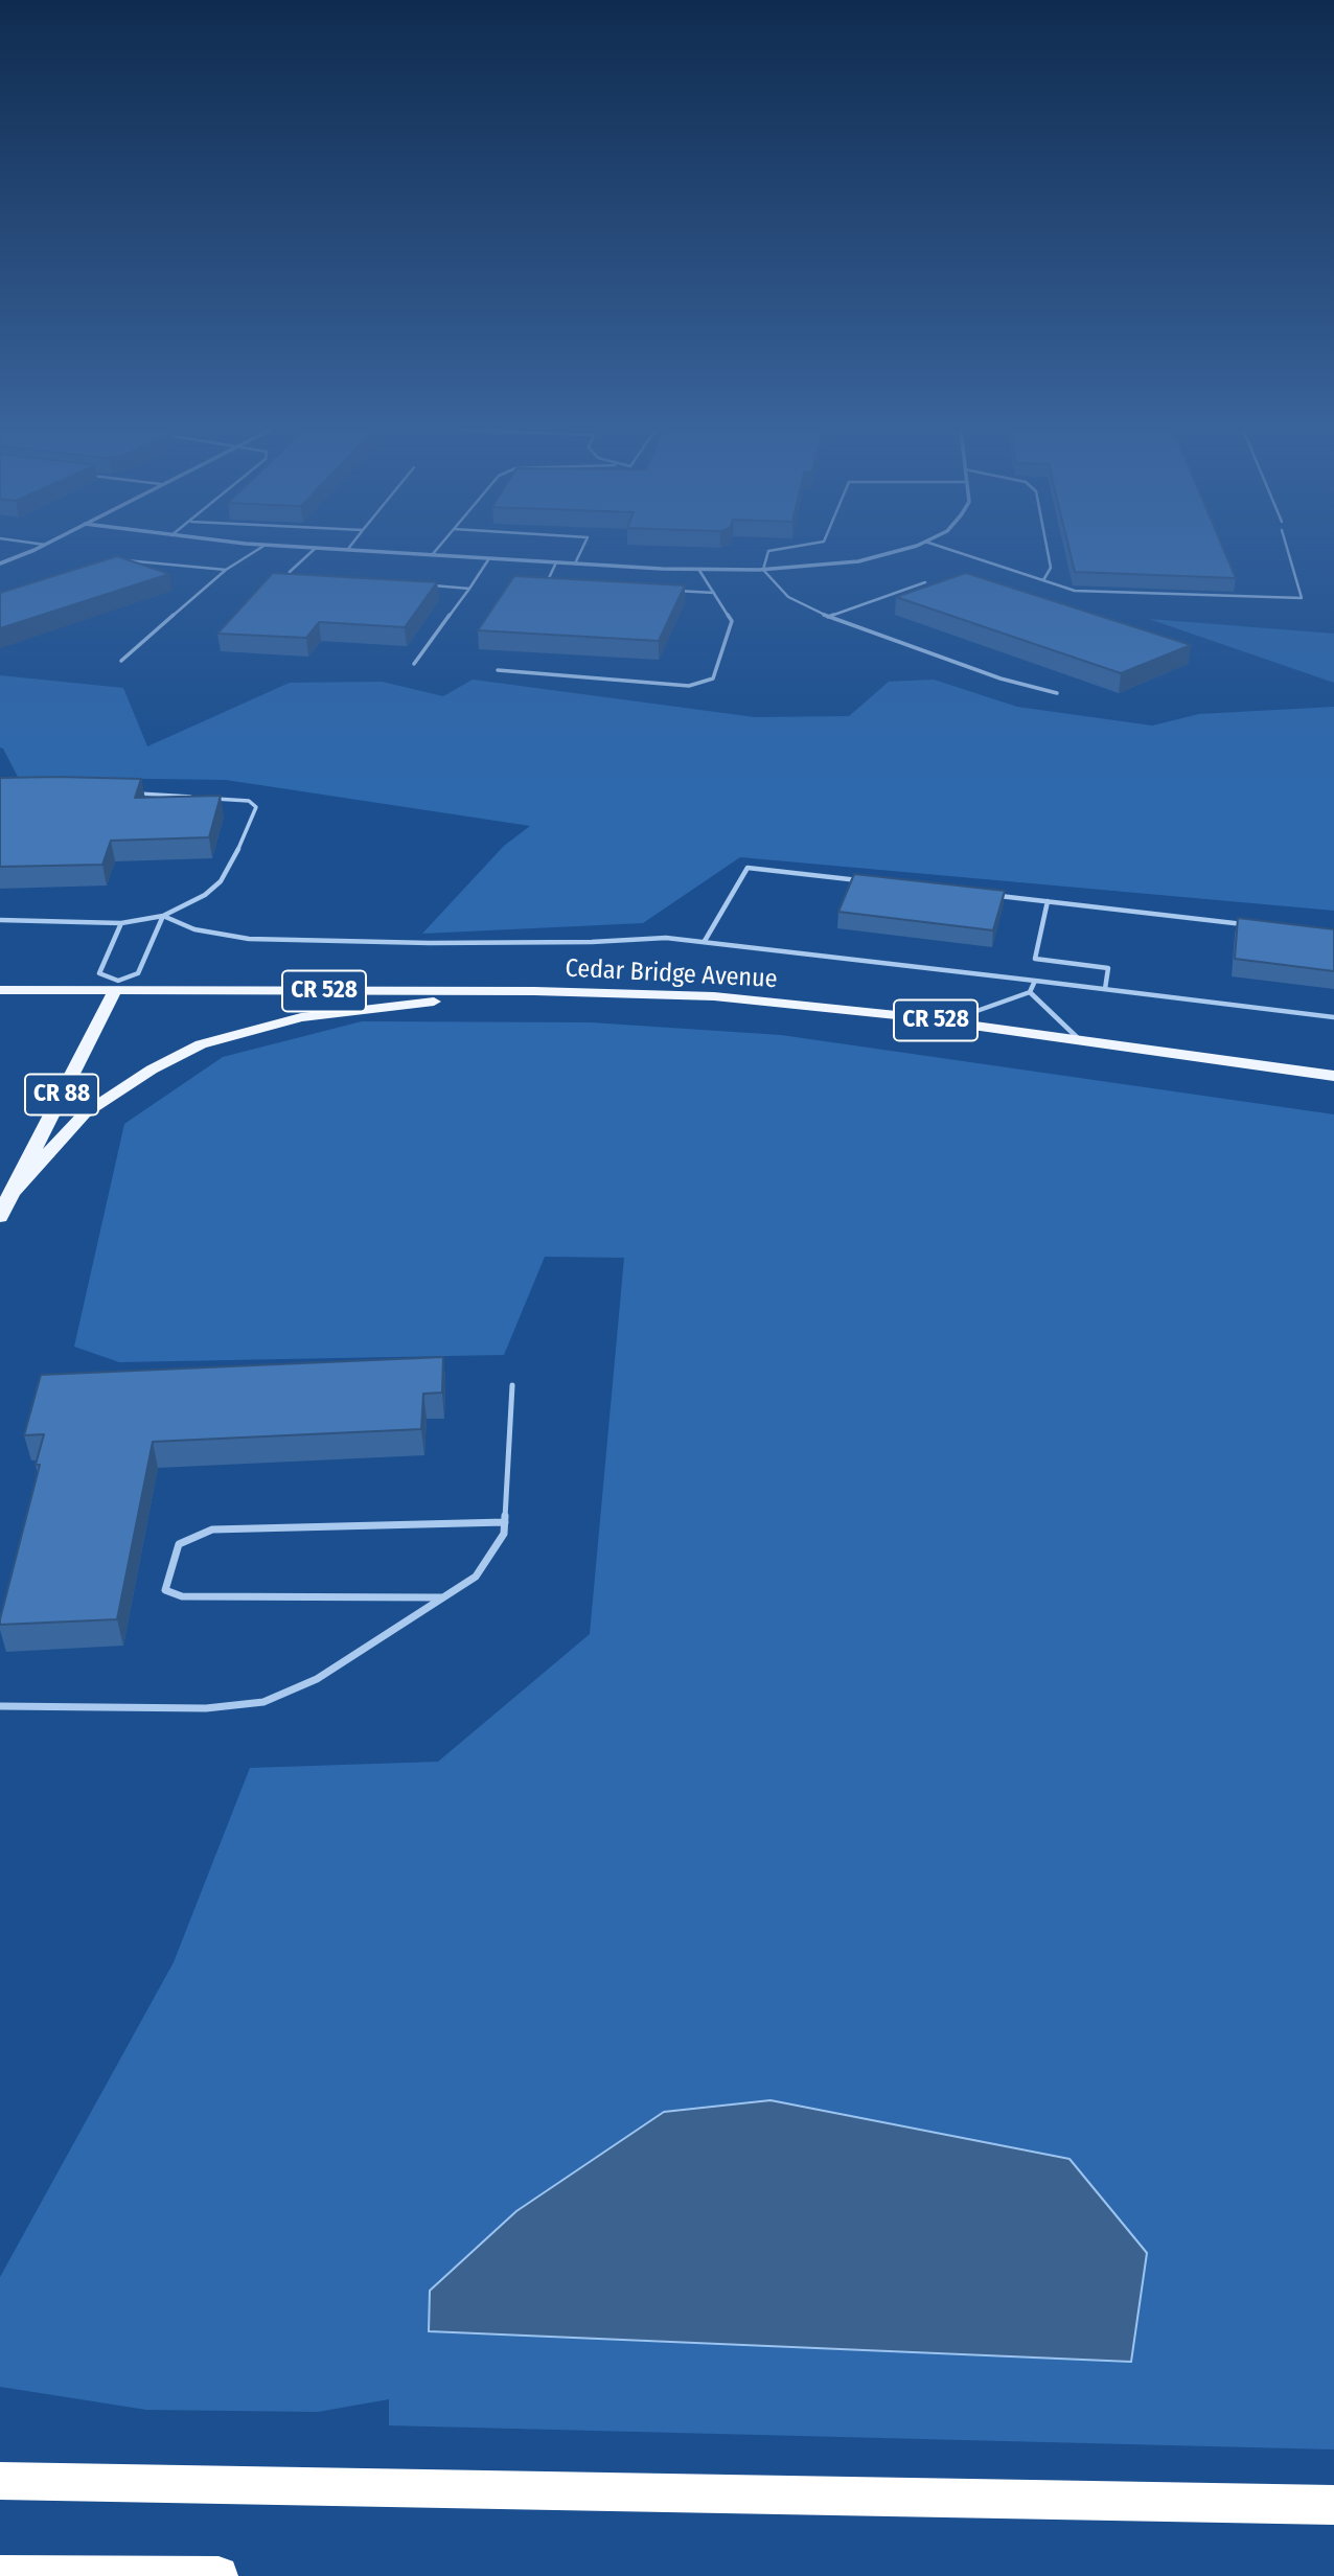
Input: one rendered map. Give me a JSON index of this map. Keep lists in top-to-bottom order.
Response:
{
  "streets": {
    "main road": ["Cedar Bridge Avenue", "CR 528", "CR 88"]
  },
  "crossings": [
    ["Cedar Bridge Avenue", "CR 88"]
  ]
}
